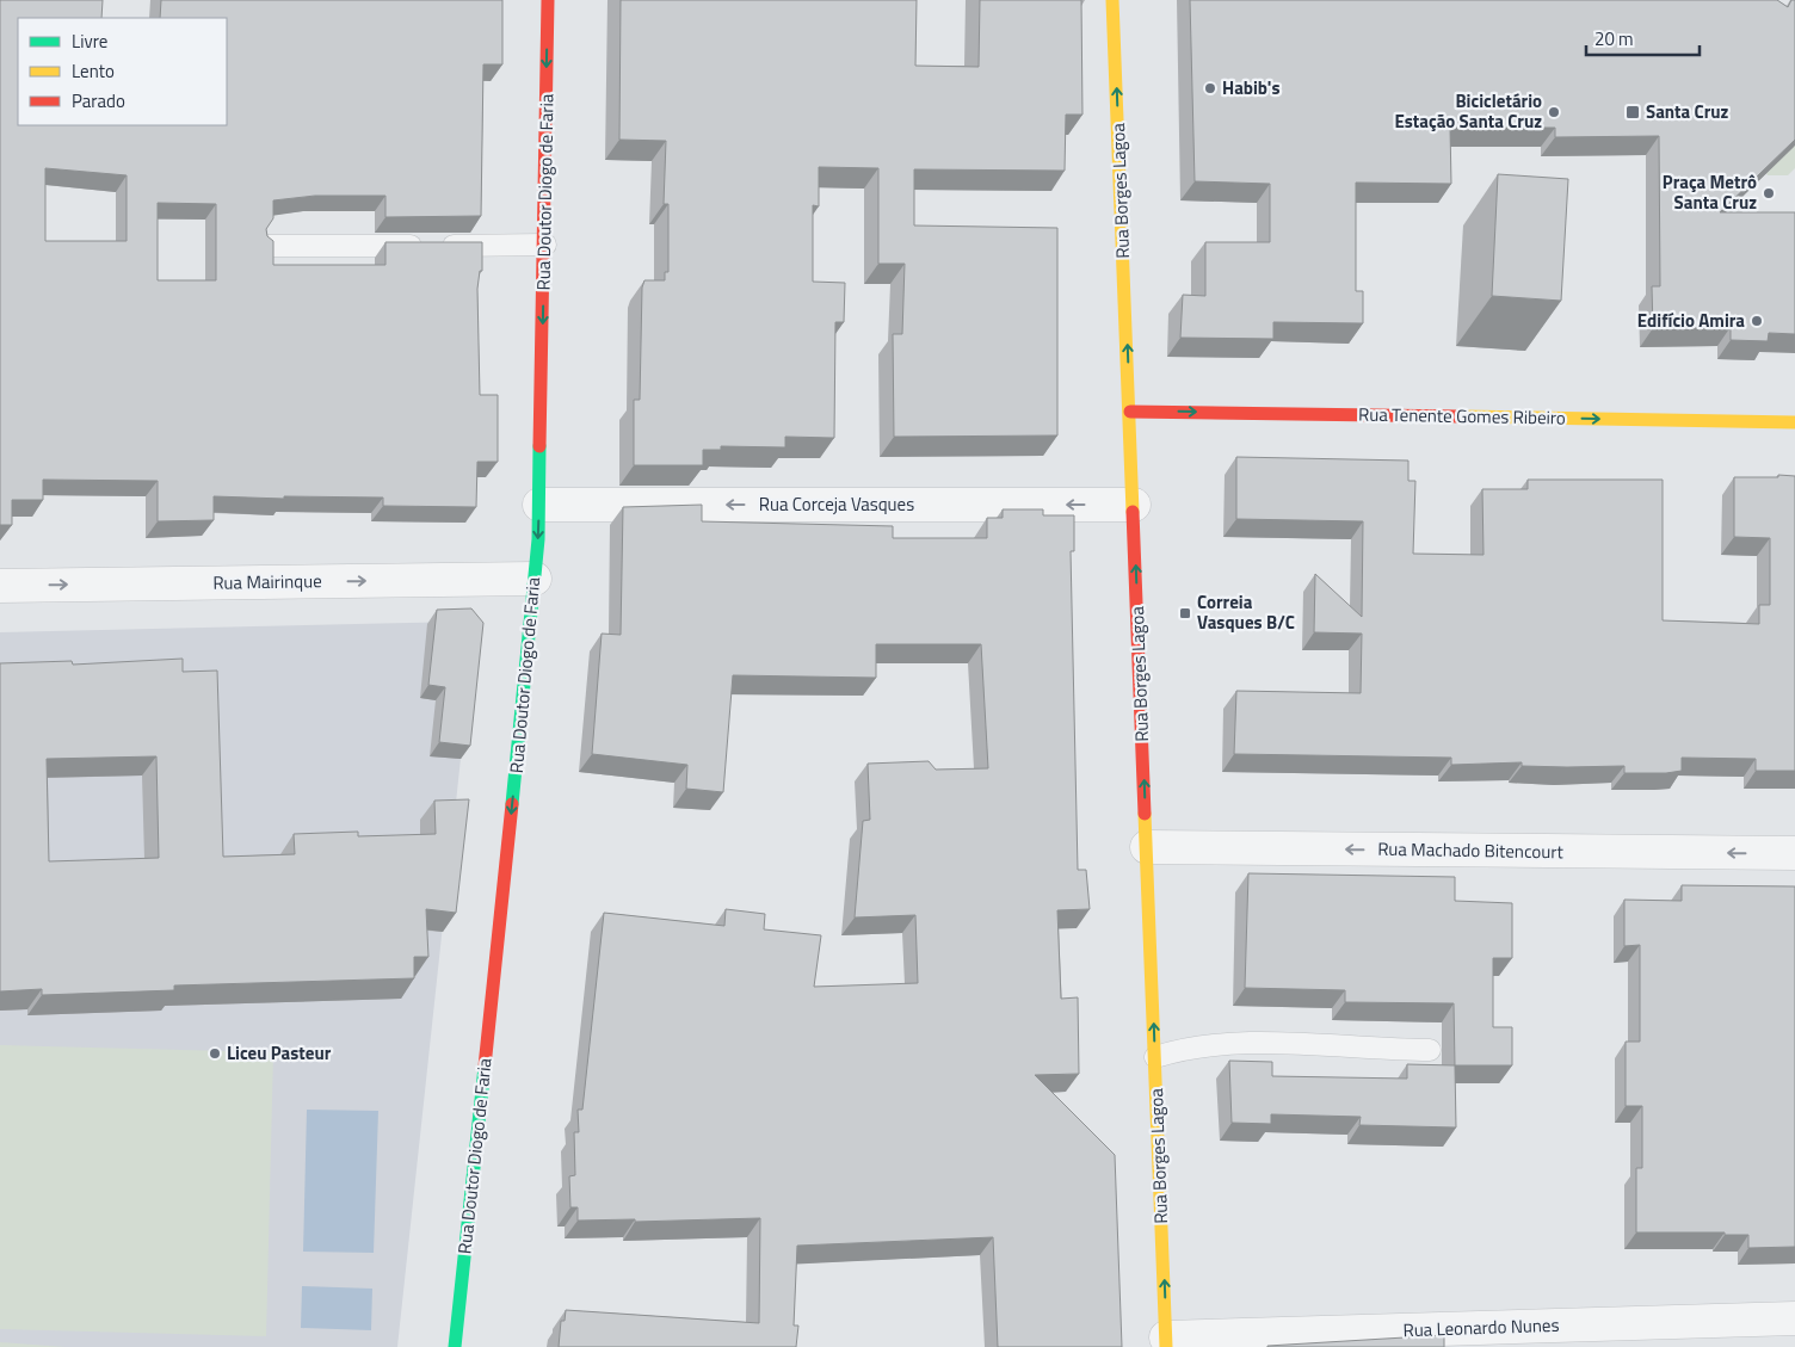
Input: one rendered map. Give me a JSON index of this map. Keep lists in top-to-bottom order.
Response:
{
  "streets": {
    "street": [
      "Rua Borges Lagoa",
      "Rua Doutor Diogo de Faria",
      "Rua Tenente Gomes Ribeiro",
      "Rua Corceja Vasques",
      "Rua Mairinque",
      "Rua Machado Bitencourt",
      "Rua Leonardo Nunes"
    ]
  },
  "crossings": [
    ["Rua Borges Lagoa", "Rua Tenente Gomes Ribeiro"],
    ["Rua Borges Lagoa", "Rua Corceja Vasques"],
    ["Rua Borges Lagoa", "Rua Machado Bitencourt"],
    ["Rua Borges Lagoa", "Rua Leonardo Nunes"],
    ["Rua Doutor Diogo de Faria", "Rua Corceja Vasques"],
    ["Rua Doutor Diogo de Faria", "Rua Mairinque"]
  ],
  "one_way": [
    "Rua Borges Lagoa",
    "Rua Doutor Diogo de Faria",
    "Rua Tenente Gomes Ribeiro",
    "Rua Corceja Vasques",
    "Rua Mairinque",
    "Rua Machado Bitencourt"
  ],
  "places": {
    "other": [
      "Habib's",
      "Bicicletário Estação Santa Cruz",
      "Praça Metrô Santa Cruz",
      "Edifício Amira",
      "Liceu Pasteur"
    ],
    "transit": ["Santa Cruz", "Correia Vasques B/C"]
  },
  "legend": ["Livre", "Lento", "Parado"],
  "scale_bar": "20 m"
}
